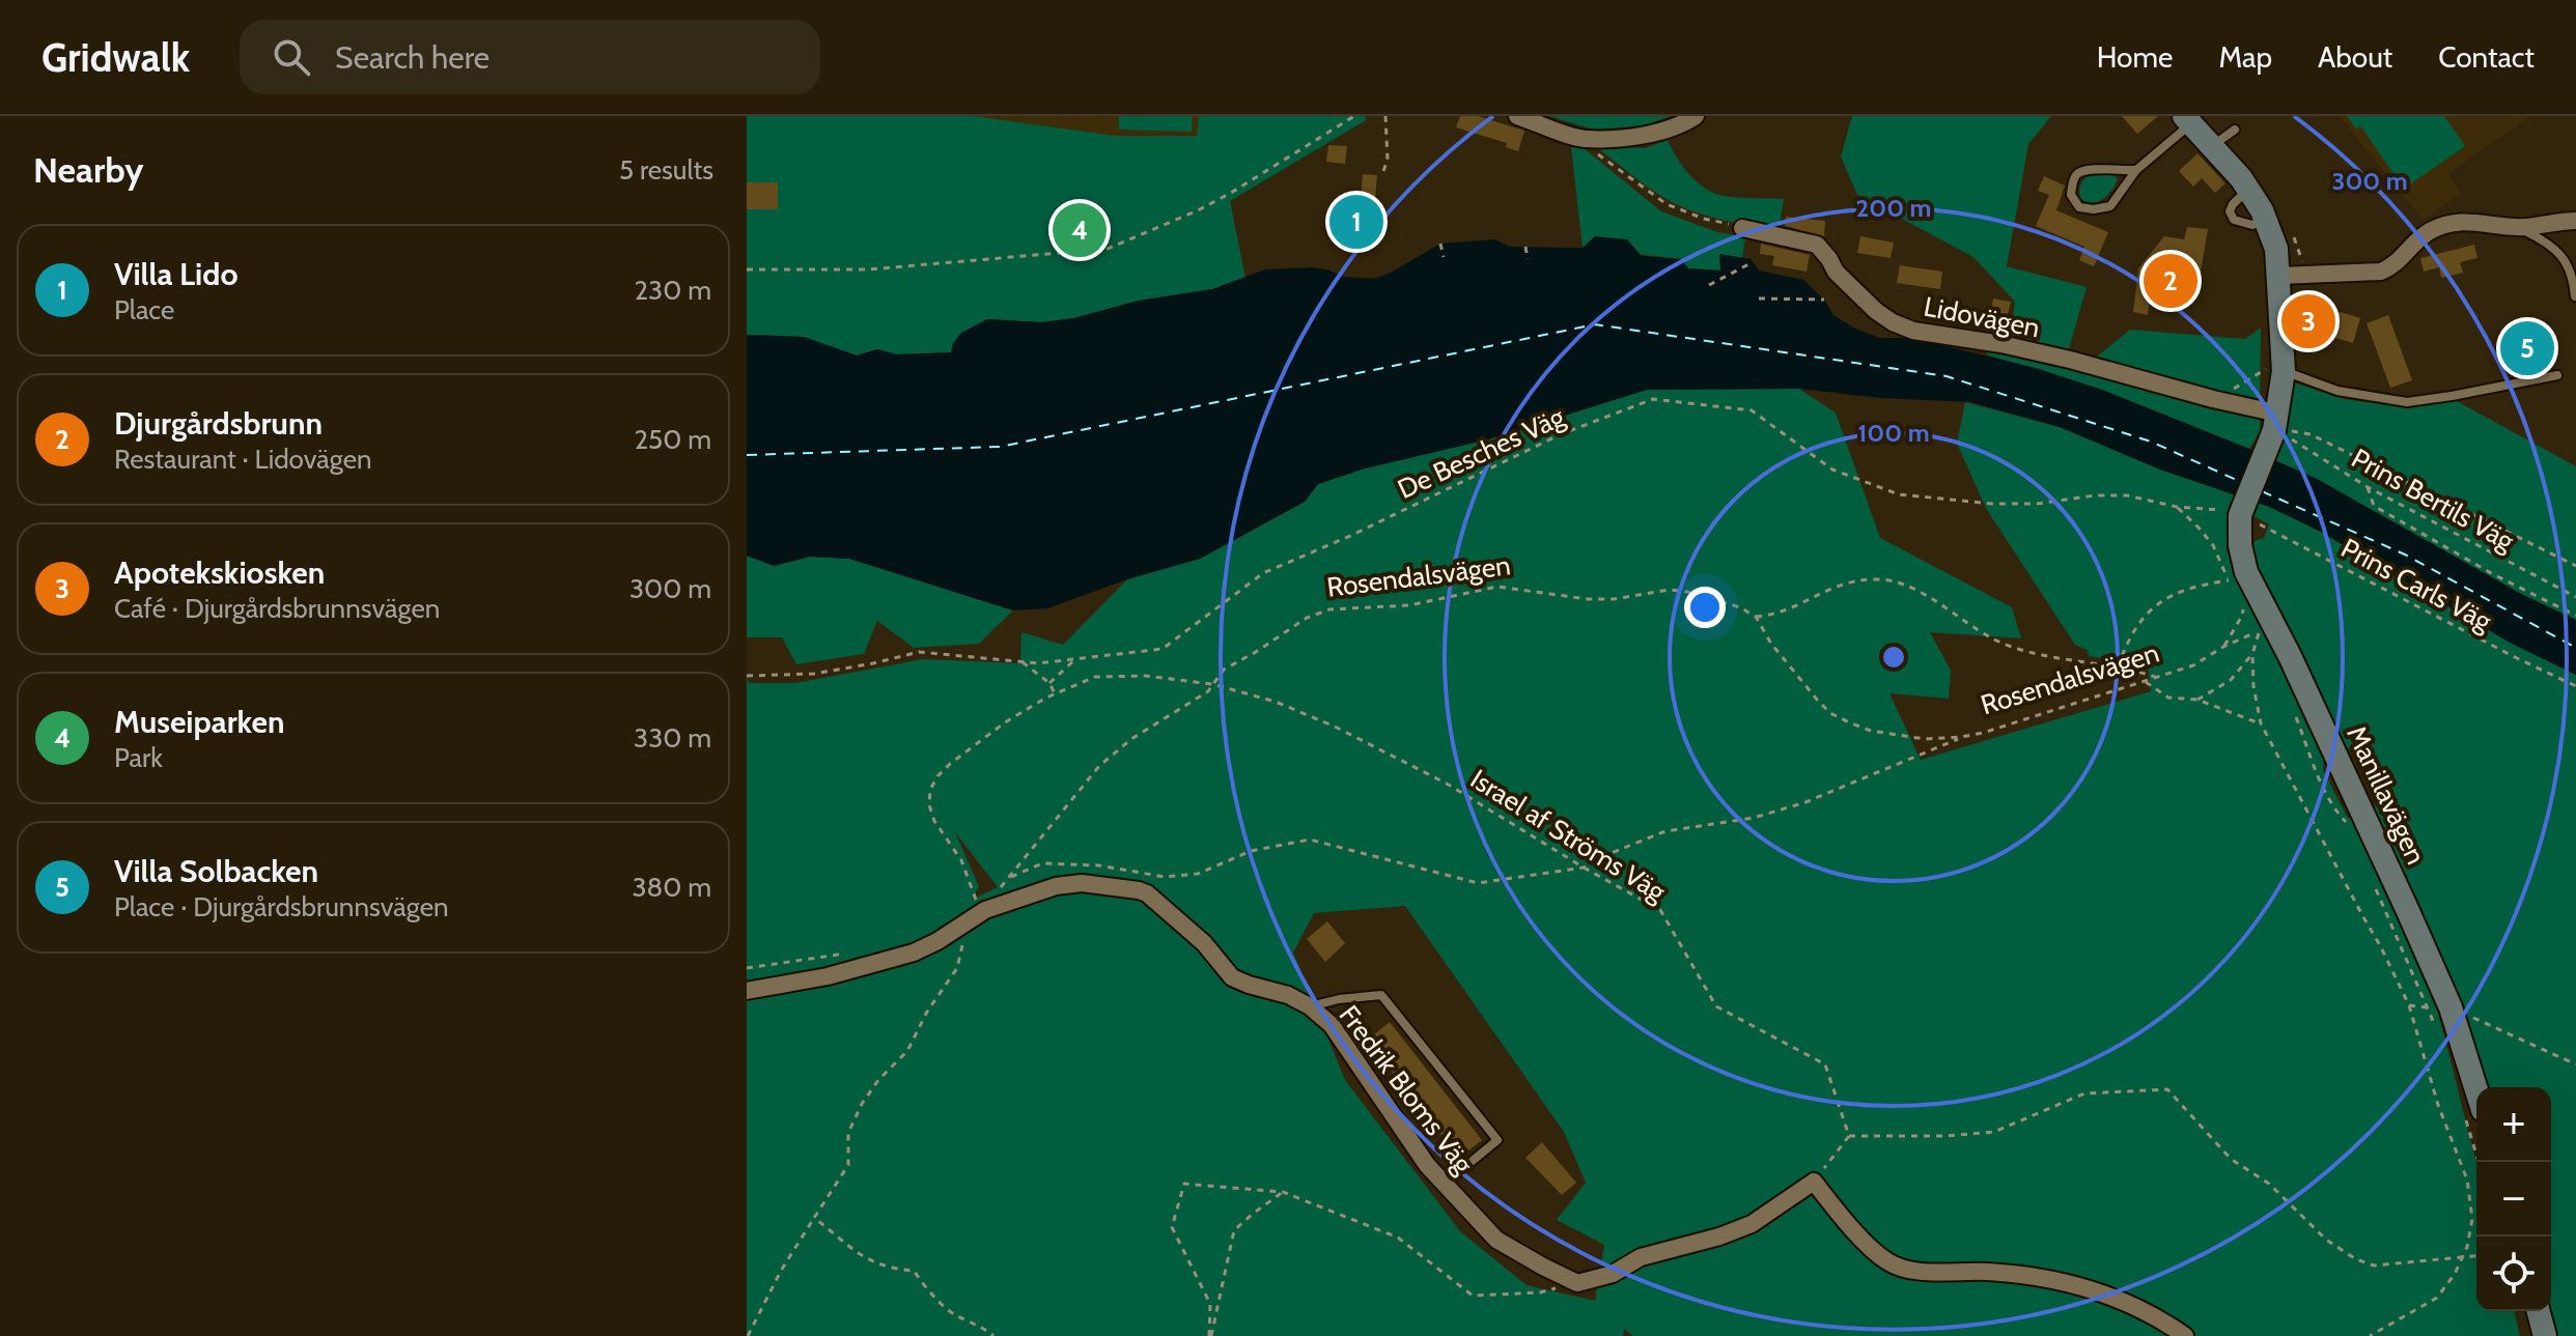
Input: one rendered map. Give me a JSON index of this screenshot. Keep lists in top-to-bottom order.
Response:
{
  "streets": {
    "street": ["Lidovägen", "Manillavägen", "Fredrik Bloms Väg"],
    "path": [
      "De Besches Väg",
      "Prins Bertils Väg",
      "Rosendalsvägen",
      "Prins Carls Väg",
      "Israel af Ströms Väg"
    ]
  },
  "crossings": [
    ["Lidovägen", "Prins Bertils Väg"],
    ["De Besches Väg", "Prins Carls Väg"],
    ["De Besches Väg", "Manillavägen"],
    ["Rosendalsvägen", "Israel af Ströms Väg"],
    ["Prins Carls Väg", "Manillavägen"]
  ],
  "page": {
    "header": "Gridwalk",
    "search": "Search here",
    "nav": [
      "Home",
      "Map",
      "About",
      "Contact"
    ],
    "heading": ["Nearby", "5 results"],
    "pins": [
      "1",
      "4",
      "2",
      "3",
      "5"
    ],
    "list": [
      {
        "mark": "1",
        "name": "Villa Lido",
        "note": "Place",
        "value": "230 m"
      },
      {
        "mark": "2",
        "name": "Djurgårdsbrunn",
        "note": "Restaurant · Lidovägen",
        "value": "250 m"
      },
      {
        "mark": "3",
        "name": "Apotekskiosken",
        "note": "Café · Djurgårdsbrunnsvägen",
        "value": "300 m"
      },
      {
        "mark": "4",
        "name": "Museiparken",
        "note": "Park",
        "value": "330 m"
      },
      {
        "mark": "5",
        "name": "Villa Solbacken",
        "note": "Place · Djurgårdsbrunnsvägen",
        "value": "380 m"
      }
    ],
    "map_buttons": ["+", "−"]
  },
  "rings": ["300 m", "200 m", "100 m"]
}
